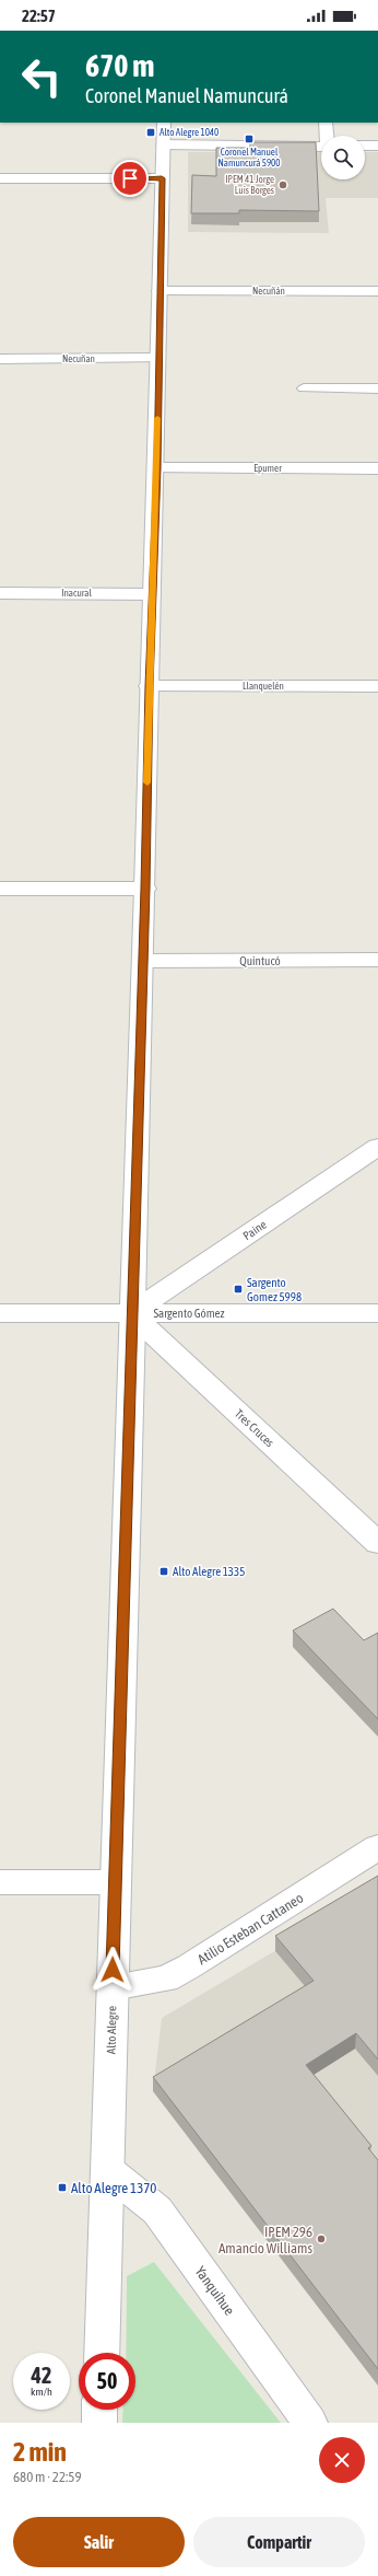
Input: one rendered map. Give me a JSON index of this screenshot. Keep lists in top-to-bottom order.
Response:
{
  "streets": {
    "main road": [
      "Necuñán",
      "Necuñan",
      "Epumer",
      "Inacural",
      "Llanquelén",
      "Quintucó",
      "Paine",
      "Sargento Gómez",
      "Tres Cruces",
      "Atilio Esteban Cattaneo",
      "Alto Alegre",
      "Yanquihue"
    ]
  },
  "crossings": [
    ["Necuñán", "Alto Alegre"],
    ["Necuñan", "Alto Alegre"],
    ["Epumer", "Alto Alegre"],
    ["Inacural", "Alto Alegre"],
    ["Llanquelén", "Alto Alegre"],
    ["Quintucó", "Alto Alegre"],
    ["Paine", "Sargento Gómez"],
    ["Paine", "Tres Cruces"],
    ["Paine", "Alto Alegre"],
    ["Sargento Gómez", "Tres Cruces"],
    ["Sargento Gómez", "Alto Alegre"],
    ["Tres Cruces", "Alto Alegre"],
    ["Atilio Esteban Cattaneo", "Alto Alegre"],
    ["Alto Alegre", "Yanquihue"]
  ],
  "places": {
    "transit": [
      "Alto Alegre 1040",
      "Coronel Manuel Namuncurá 5900",
      "Sargento Gomez 5998",
      "Alto Alegre 1335",
      "Alto Alegre 1370"
    ],
    "other": ["IPEM 41 Jorge Luis Borges", "IPEM 296 Amancio Williams"]
  },
  "page": {
    "status": "22:57",
    "turn": ["670 m", "Coronel Manuel Namuncurá"],
    "speed": "42 km/h",
    "limit": "50",
    "heading": ["2 min", "680 m · 22:59"],
    "buttons": ["Salir", "Compartir"]
  }
}
